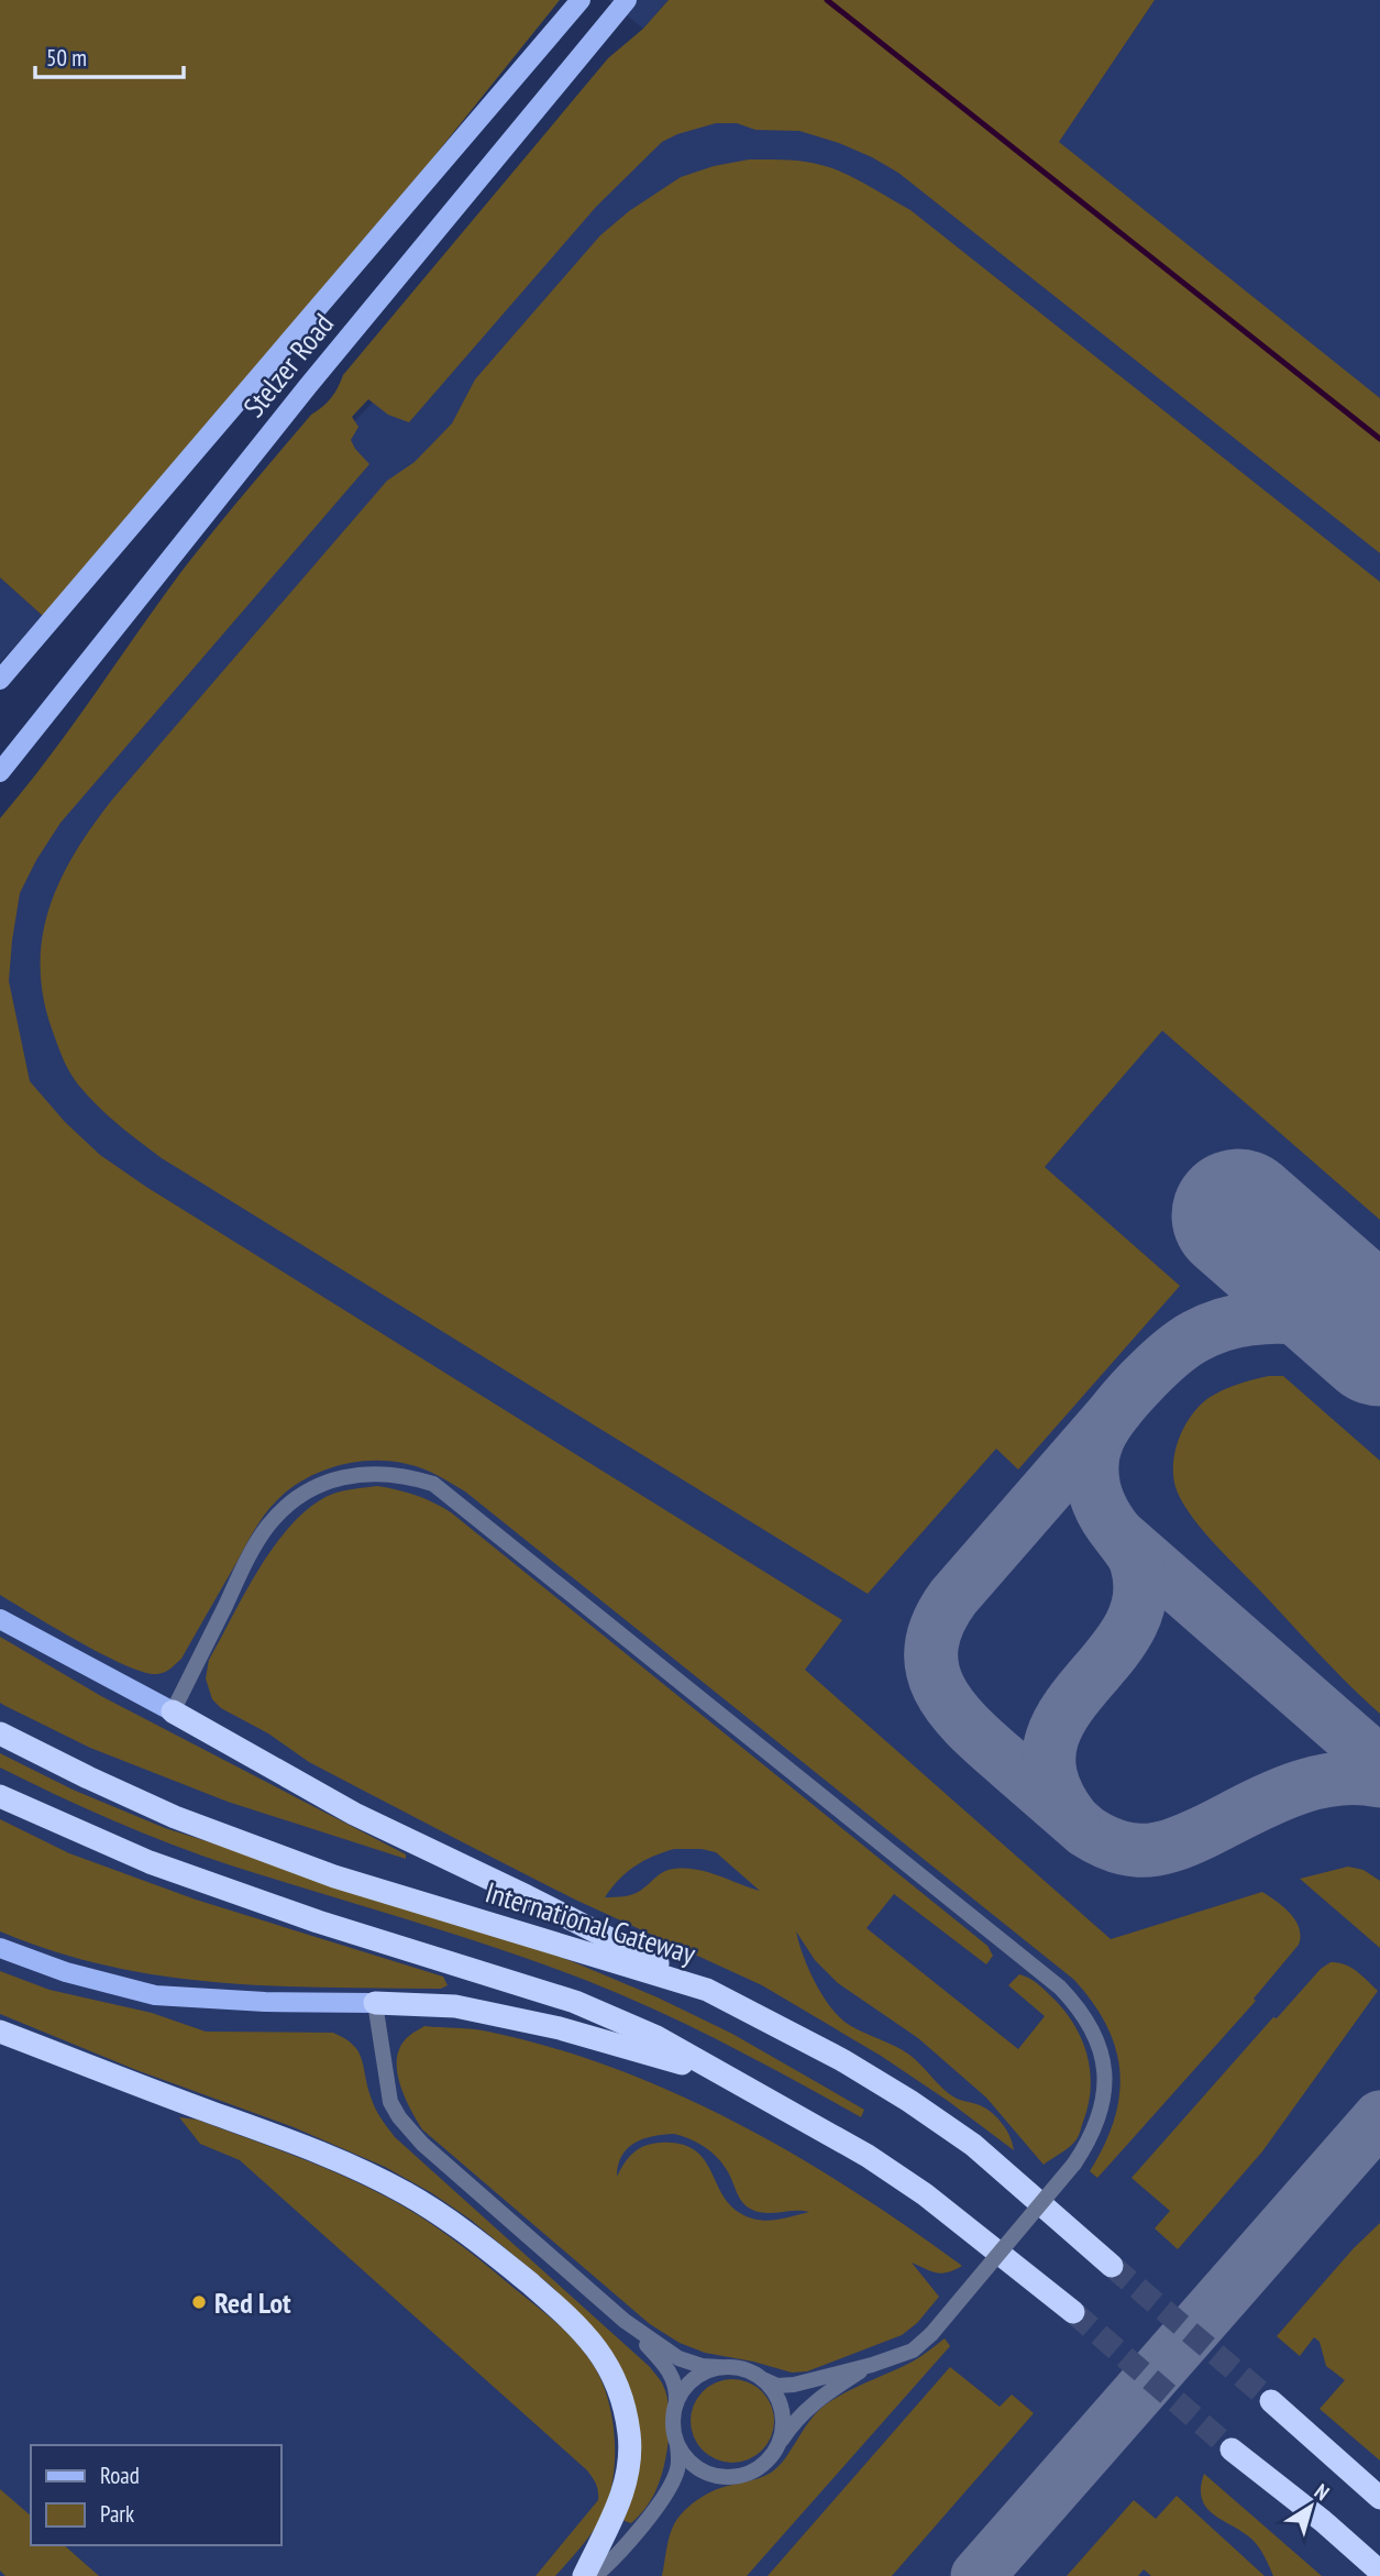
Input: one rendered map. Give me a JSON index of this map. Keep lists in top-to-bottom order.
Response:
{
  "streets": {
    "highway": ["International Gateway"],
    "main road": ["Stelzer Road"]
  },
  "places": ["Red Lot"],
  "legend": ["Road", "Park"],
  "scale_bar": "50 m",
  "north": "top right"
}
